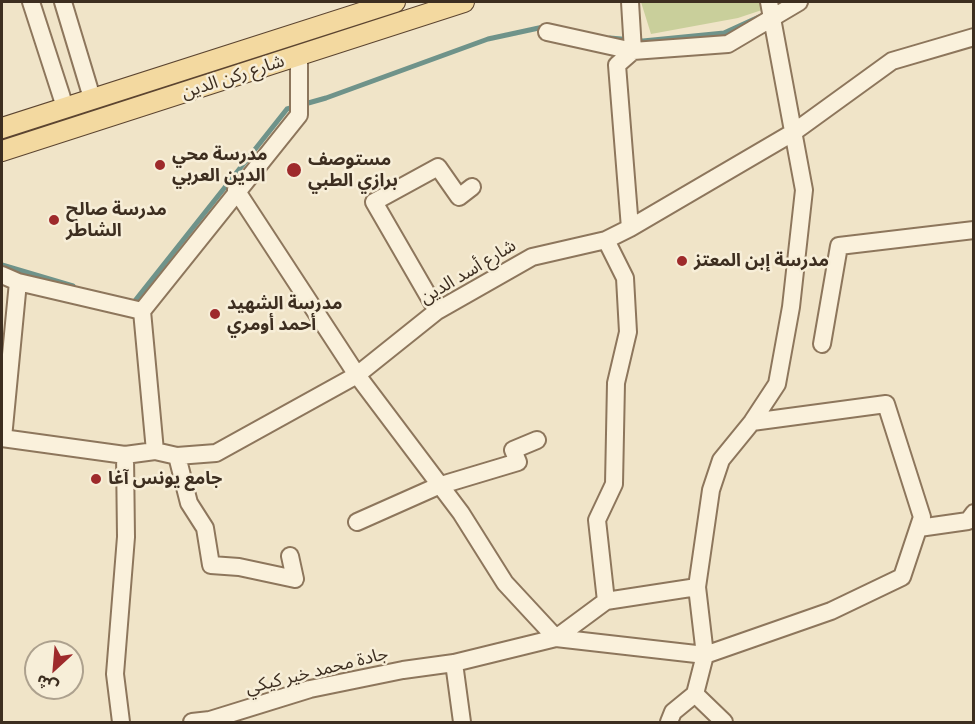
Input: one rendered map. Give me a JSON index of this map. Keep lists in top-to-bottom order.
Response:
{
  "streets": {
    "main road": ["شارع ركن الدين"],
    "street": ["شارع أسد الدين", "جادة محمد خير كيكي"]
  },
  "places": [
    "مدرسة محي الدين العربي",
    "مستوصف برازي الطبي",
    "مدرسة صالح الشاطر",
    "مدرسة إبن المعتز",
    "مدرسة الشهيد أحمد أومري",
    "جامع يونس آغا"
  ],
  "north": "bottom left"
}
